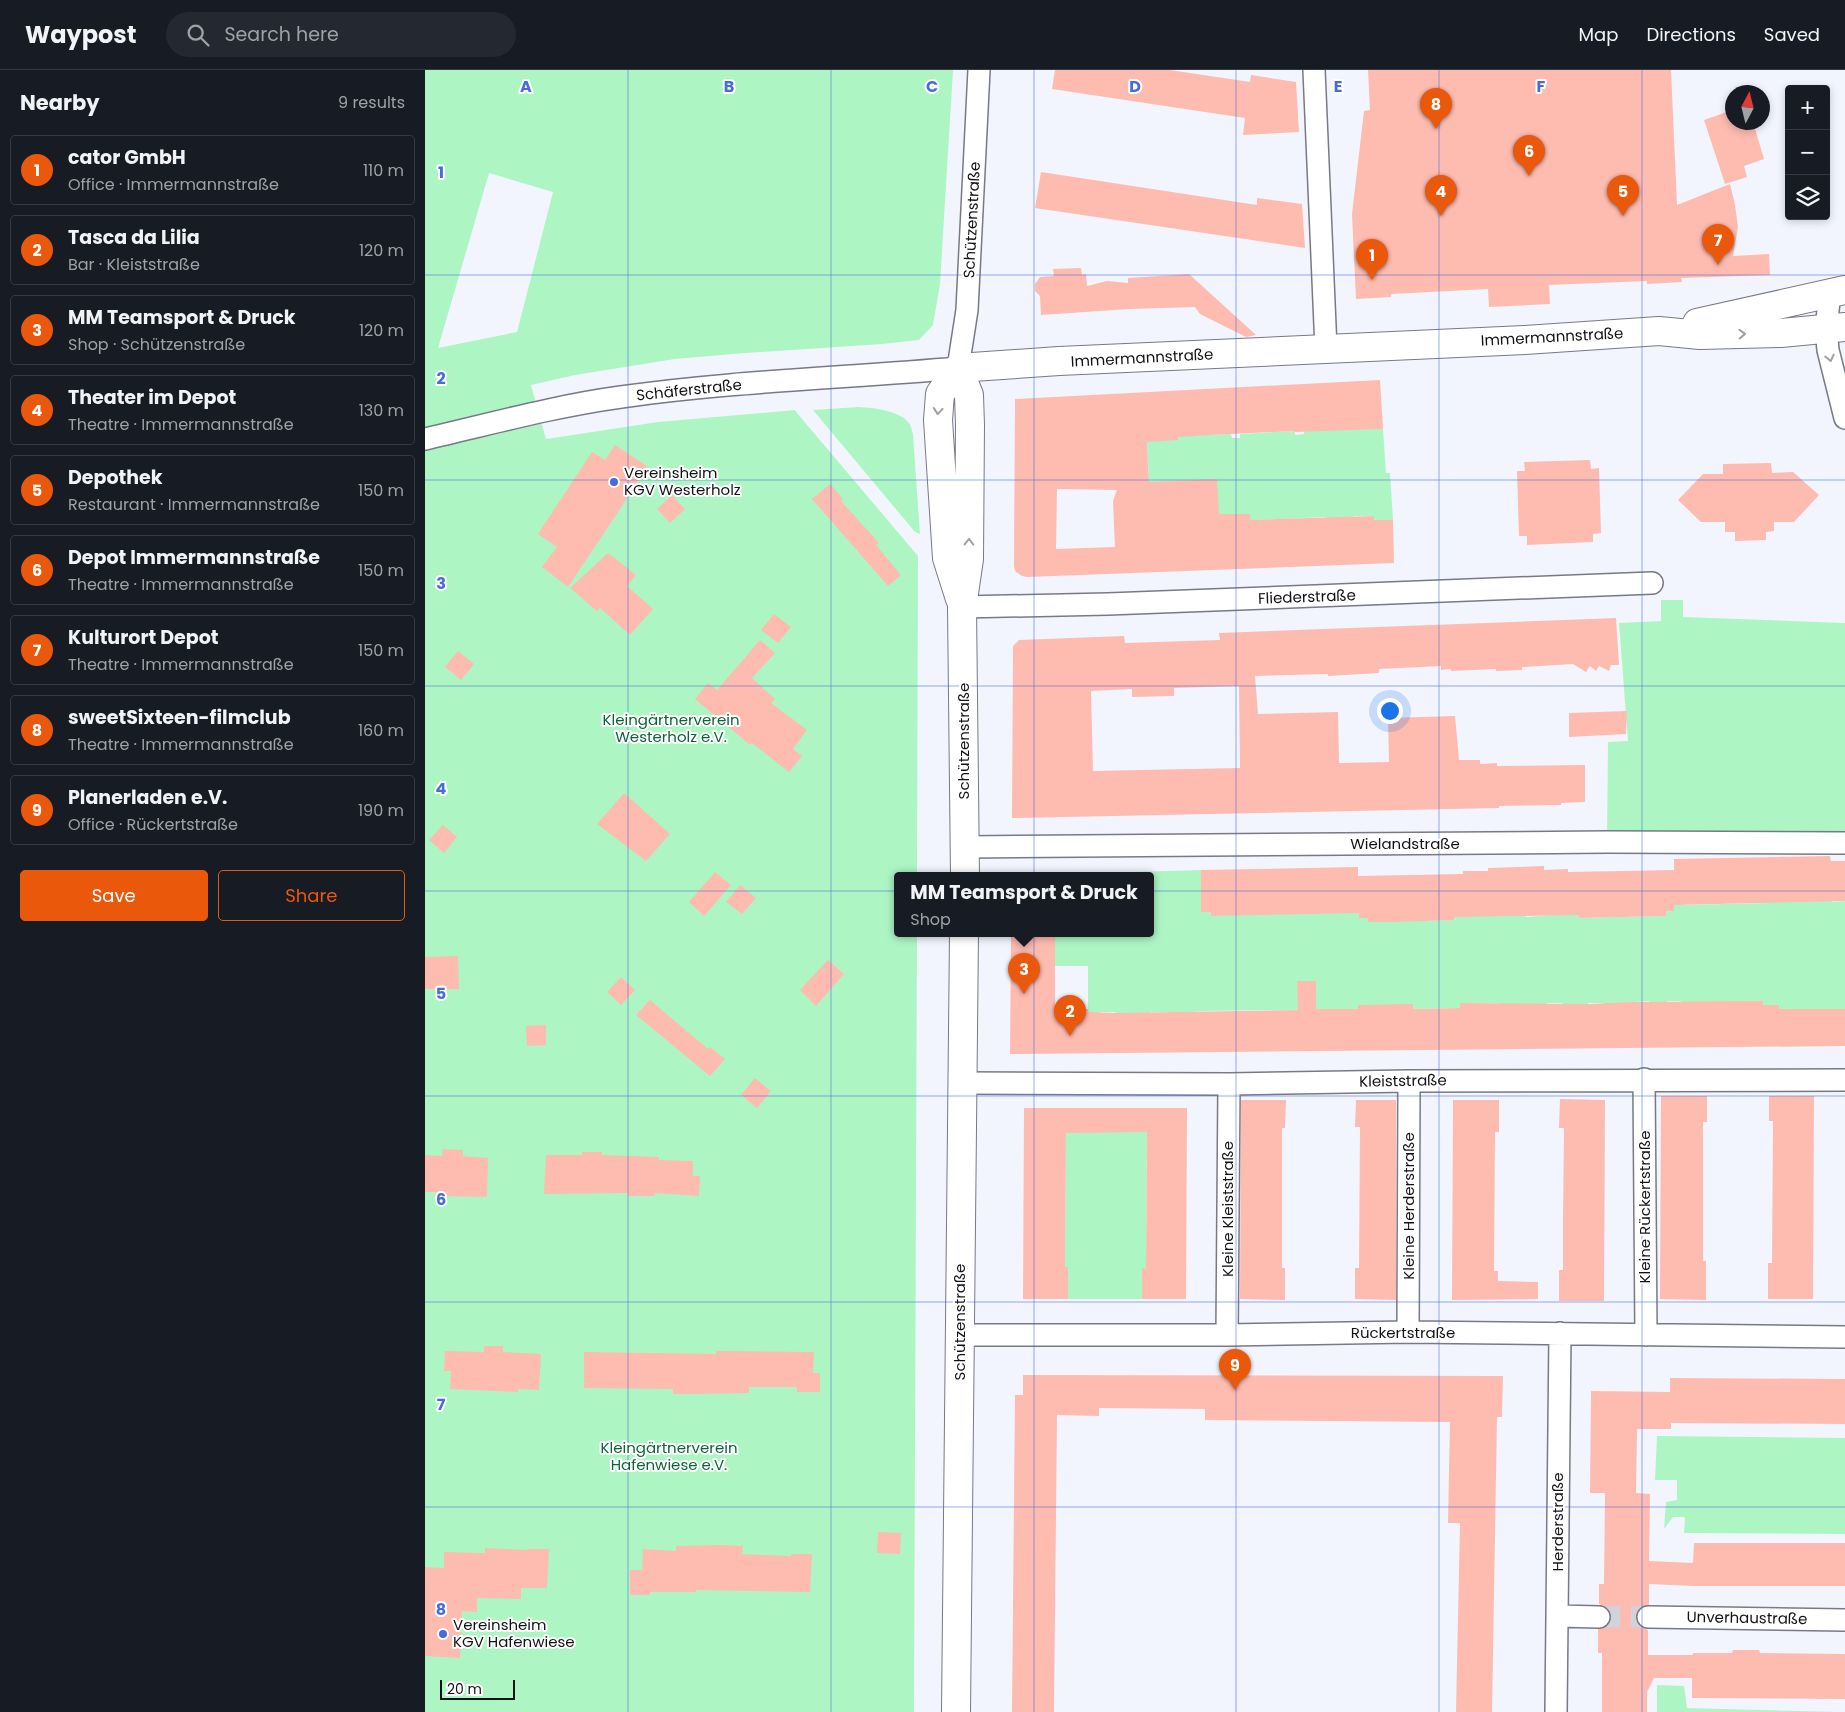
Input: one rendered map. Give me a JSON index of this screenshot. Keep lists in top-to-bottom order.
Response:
{
  "streets": {
    "street": [
      "Schützenstraße",
      "Immermannstraße",
      "Schäferstraße",
      "Fliederstraße",
      "Wielandstraße",
      "Kleiststraße",
      "Kleine Herderstraße",
      "Kleine Rückertstraße",
      "Kleine Kleiststraße",
      "Rückertstraße",
      "Herderstraße",
      "Unverhaustraße"
    ]
  },
  "crossings": [
    ["Schützenstraße", "Immermannstraße"],
    ["Schützenstraße", "Schäferstraße"],
    ["Schützenstraße", "Fliederstraße"],
    ["Schützenstraße", "Wielandstraße"],
    ["Schützenstraße", "Kleiststraße"],
    ["Schützenstraße", "Rückertstraße"],
    ["Immermannstraße", "Schäferstraße"],
    ["Kleiststraße", "Kleine Herderstraße"],
    ["Kleiststraße", "Kleine Rückertstraße"],
    ["Kleiststraße", "Kleine Kleiststraße"],
    ["Kleine Herderstraße", "Rückertstraße"],
    ["Kleine Rückertstraße", "Rückertstraße"],
    ["Kleine Kleiststraße", "Rückertstraße"],
    ["Rückertstraße", "Herderstraße"]
  ],
  "parks": ["Kleingärtnerverein Westerholz e.V.", "Kleingärtnerverein Hafenwiese e.V."],
  "places": ["Vereinsheim KGV Westerholz", "Vereinsheim KGV Hafenwiese"],
  "scale_bar": "20 m",
  "north": "top",
  "page": {
    "header": "Waypost",
    "search": "Search here",
    "nav": ["Map", "Directions", "Saved"],
    "heading": ["Nearby", "9 results"],
    "map_buttons": ["+", "−"],
    "pins": [
      "8",
      "6",
      "4",
      "5",
      "7",
      "1",
      "3",
      "2",
      "9"
    ],
    "list": [
      {
        "mark": "1",
        "name": "cator GmbH",
        "note": "Office · Immermannstraße",
        "value": "110 m"
      },
      {
        "mark": "2",
        "name": "Tasca da Lilia",
        "note": "Bar · Kleiststraße",
        "value": "120 m"
      },
      {
        "mark": "3",
        "name": "MM Teamsport & Druck",
        "note": "Shop · Schützenstraße",
        "value": "120 m"
      },
      {
        "mark": "4",
        "name": "Theater im Depot",
        "note": "Theatre · Immermannstraße",
        "value": "130 m"
      },
      {
        "mark": "5",
        "name": "Depothek",
        "note": "Restaurant · Immermannstraße",
        "value": "150 m"
      },
      {
        "mark": "6",
        "name": "Depot Immermannstraße",
        "note": "Theatre · Immermannstraße",
        "value": "150 m"
      },
      {
        "mark": "7",
        "name": "Kulturort Depot",
        "note": "Theatre · Immermannstraße",
        "value": "150 m"
      },
      {
        "mark": "8",
        "name": "sweetSixteen-filmclub",
        "note": "Theatre · Immermannstraße",
        "value": "160 m"
      },
      {
        "mark": "9",
        "name": "Planerladen e.V.",
        "note": "Office · Rückertstraße",
        "value": "190 m"
      }
    ],
    "buttons": ["Save", "Share"],
    "popup": ["MM Teamsport & Druck", "Shop"],
    "scale": "20 m"
  },
  "grid": {
    "columns": [
      "A",
      "B",
      "C",
      "D",
      "E",
      "F"
    ],
    "rows": [
      "1",
      "2",
      "3",
      "4",
      "5",
      "6",
      "7",
      "8"
    ]
  }
}
